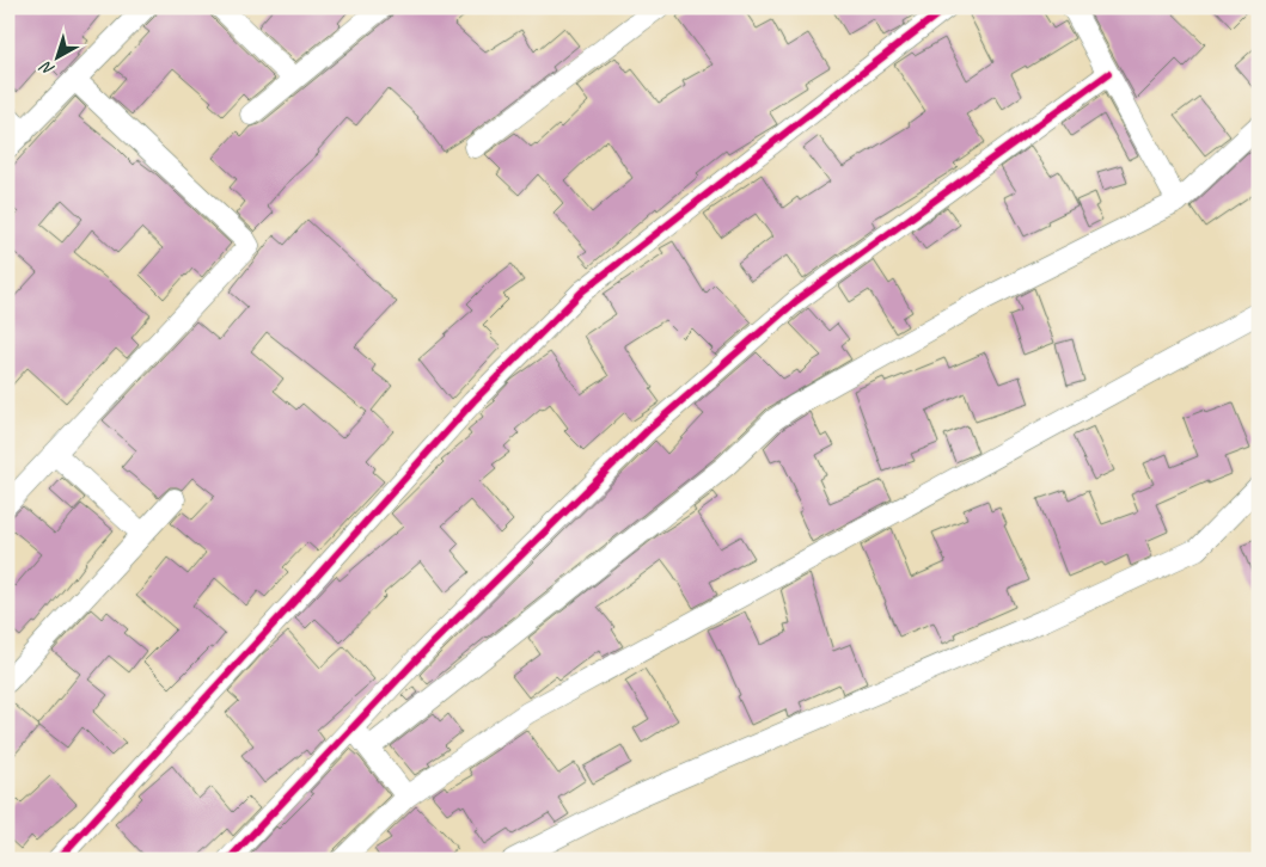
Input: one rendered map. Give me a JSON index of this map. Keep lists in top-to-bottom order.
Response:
{
  "north": "bottom left"
}
